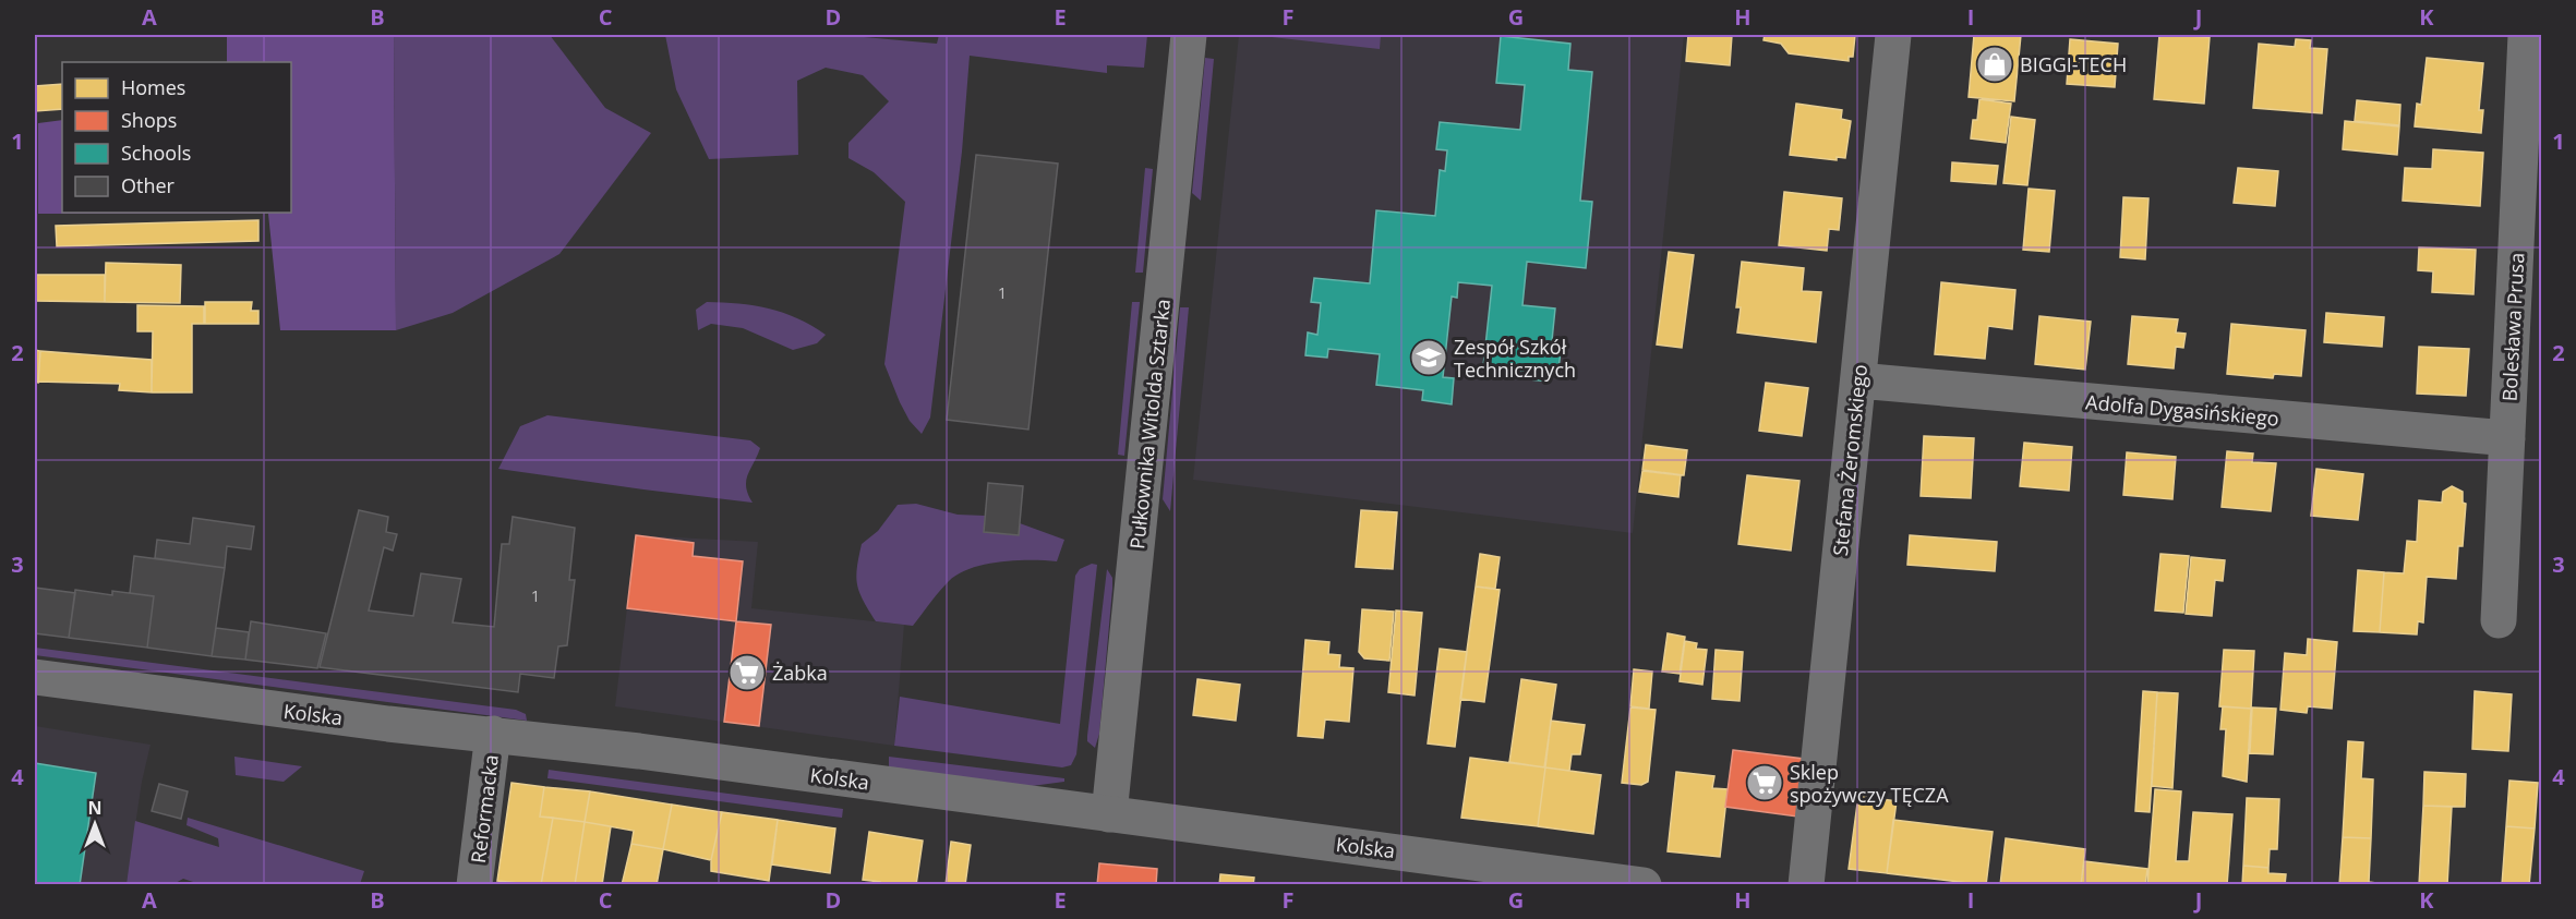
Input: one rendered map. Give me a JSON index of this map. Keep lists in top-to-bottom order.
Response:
{
  "streets": {
    "street": [
      "Bolesława Prusa",
      "Adolfa Dygasińskiego",
      "Pułkownika Witolda Sztarka",
      "Stefana Żeromskiego",
      "Kolska",
      "Reformacka"
    ]
  },
  "crossings": [
    ["Bolesława Prusa", "Adolfa Dygasińskiego"],
    ["Adolfa Dygasińskiego", "Stefana Żeromskiego"],
    ["Pułkownika Witolda Sztarka", "Kolska"],
    ["Kolska", "Reformacka"]
  ],
  "places": {
    "shop": ["BIGGI-TECH"],
    "school or university": ["Zespół Szkół Technicznych"],
    "supermarket": ["Żabka", "Sklep spożywczy TĘCZA"]
  },
  "house_numbers": ["1", "1"],
  "legend": [
    "Homes",
    "Shops",
    "Schools",
    "Other"
  ],
  "north": "top",
  "grid": {
    "columns": [
      "A",
      "B",
      "C",
      "D",
      "E",
      "F",
      "G",
      "H",
      "I",
      "J",
      "K"
    ],
    "rows": [
      "1",
      "2",
      "3",
      "4"
    ]
  }
}
